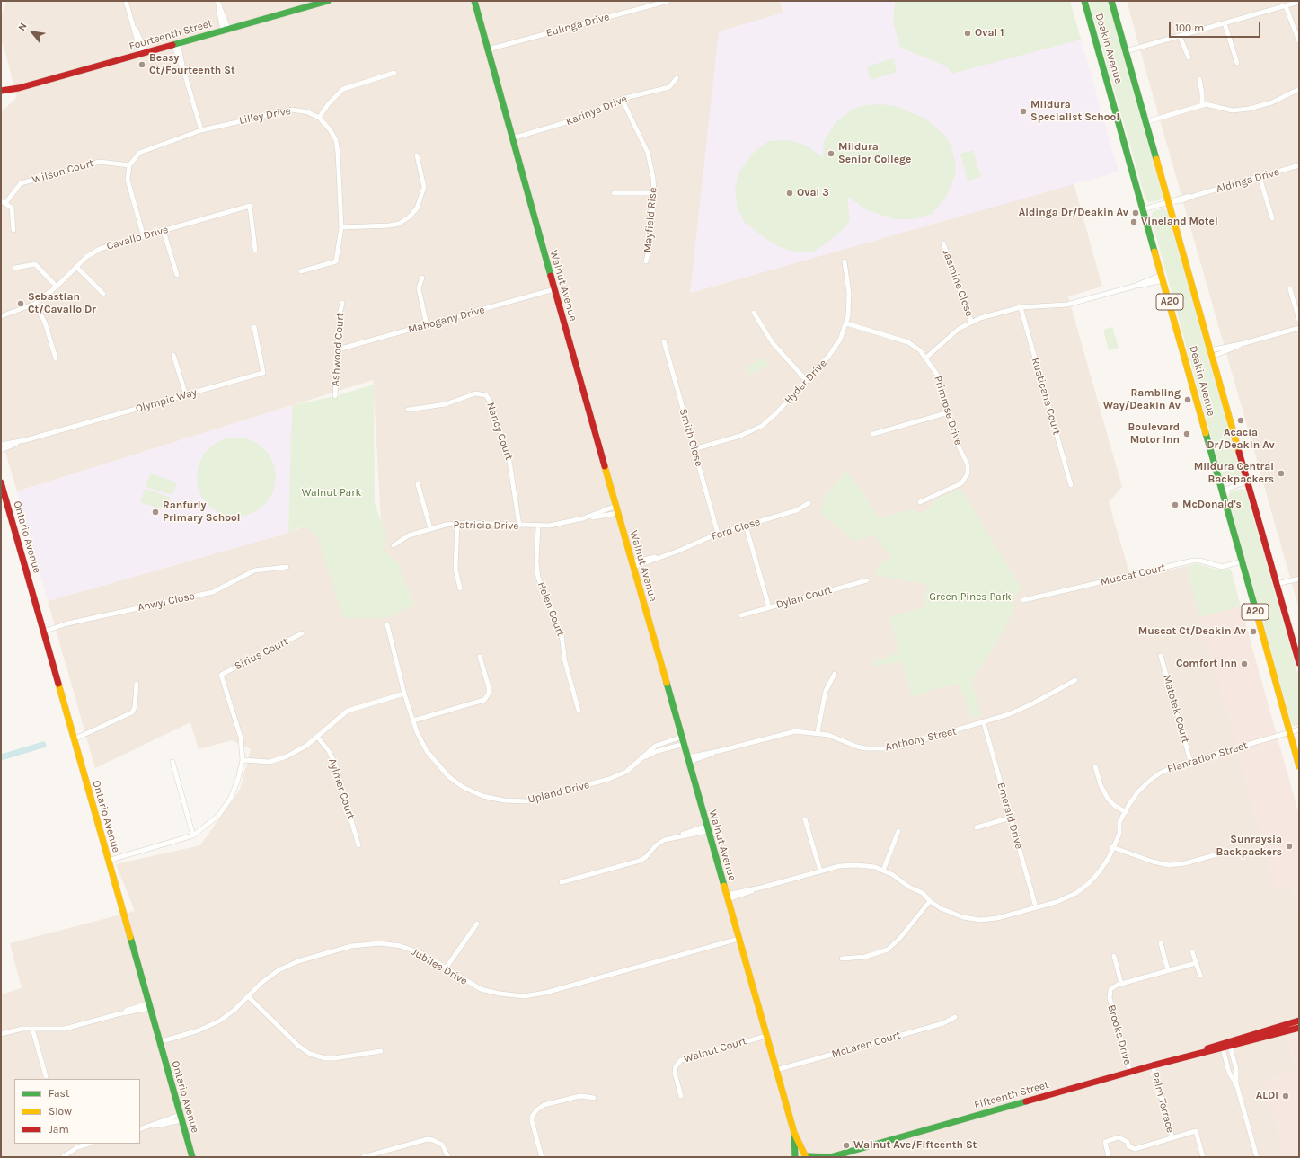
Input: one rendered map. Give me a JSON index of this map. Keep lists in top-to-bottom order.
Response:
{
  "streets": {
    "main road": [
      "Fourteenth Street",
      "Deakin Avenue",
      "Walnut Avenue",
      "A20",
      "Ontario Avenue",
      "Fifteenth Street"
    ],
    "street": [
      "Eulinga Drive",
      "Karinya Drive",
      "Lilley Drive",
      "Wilson Court",
      "Aldinga Drive",
      "Mayfield Rise",
      "Cavallo Drive",
      "Jasmine Close",
      "Mahogany Drive",
      "Ashwood Court",
      "Hyder Drive",
      "Rusticana Court",
      "Olympic Way",
      "Primrose Drive",
      "Nancy Court",
      "Smith Close",
      "Patricia Drive",
      "Ford Close",
      "Muscat Court",
      "Dylan Court",
      "Anwyl Close",
      "Helen Court",
      "Sirius Court",
      "Matotek Court",
      "Anthony Street",
      "Plantation Street",
      "Aylmer Court",
      "Upland Drive",
      "Emerald Drive",
      "Jubilee Drive",
      "Brooks Drive",
      "McLaren Court",
      "Walnut Court",
      "Palm Terrace"
    ]
  },
  "crossings": [
    ["Eulinga Drive", "Walnut Avenue"],
    ["Deakin Avenue", "Aldinga Drive"],
    ["Deakin Avenue", "Muscat Court"],
    ["Deakin Avenue", "Plantation Street"],
    ["Karinya Drive", "Mayfield Rise"],
    ["Karinya Drive", "Walnut Avenue"],
    ["Lilley Drive", "Wilson Court"],
    ["Walnut Avenue", "Mahogany Drive"],
    ["Walnut Avenue", "Patricia Drive"],
    ["Walnut Avenue", "Ford Close"],
    ["Walnut Avenue", "Anthony Street"],
    ["Walnut Avenue", "Plantation Street"],
    ["Walnut Avenue", "Upland Drive"],
    ["Walnut Avenue", "Jubilee Drive"],
    ["Walnut Avenue", "McLaren Court"],
    ["Walnut Avenue", "Walnut Court"],
    ["Walnut Avenue", "Fifteenth Street"],
    ["Mahogany Drive", "Ashwood Court"],
    ["Hyder Drive", "Primrose Drive"],
    ["Hyder Drive", "Smith Close"],
    ["Nancy Court", "Patricia Drive"],
    ["Smith Close", "Ford Close"],
    ["Patricia Drive", "Helen Court"],
    ["Ontario Avenue", "Anwyl Close"],
    ["Ontario Avenue", "Jubilee Drive"],
    ["Matotek Court", "Plantation Street"],
    ["Anthony Street", "Emerald Drive"],
    ["Plantation Street", "Emerald Drive"],
    ["Brooks Drive", "Fifteenth Street"],
    ["Fifteenth Street", "Palm Terrace"]
  ],
  "parks": ["Walnut Park", "Green Pines Park"],
  "places": [
    "Oval 1",
    "Beasy Ct/Fourteenth St",
    "Mildura Specialist School",
    "Mildura Senior College",
    "Oval 3",
    "Aldinga Dr/Deakin Av",
    "Vineland Motel",
    "Sebastian Ct/Cavallo Dr",
    "Rambling Way/Deakin Av",
    "Acacia Dr/Deakin Av",
    "Boulevard Motor Inn",
    "Mildura Central Backpackers",
    "McDonald's",
    "Ranfurly Primary School",
    "Muscat Ct/Deakin Av",
    "Comfort Inn",
    "Sunraysia Backpackers",
    "ALDI",
    "Walnut Ave/Fifteenth St"
  ],
  "legend": ["Fast", "Slow", "Jam"],
  "scale_bar": "100 m",
  "north": "top left"
}
